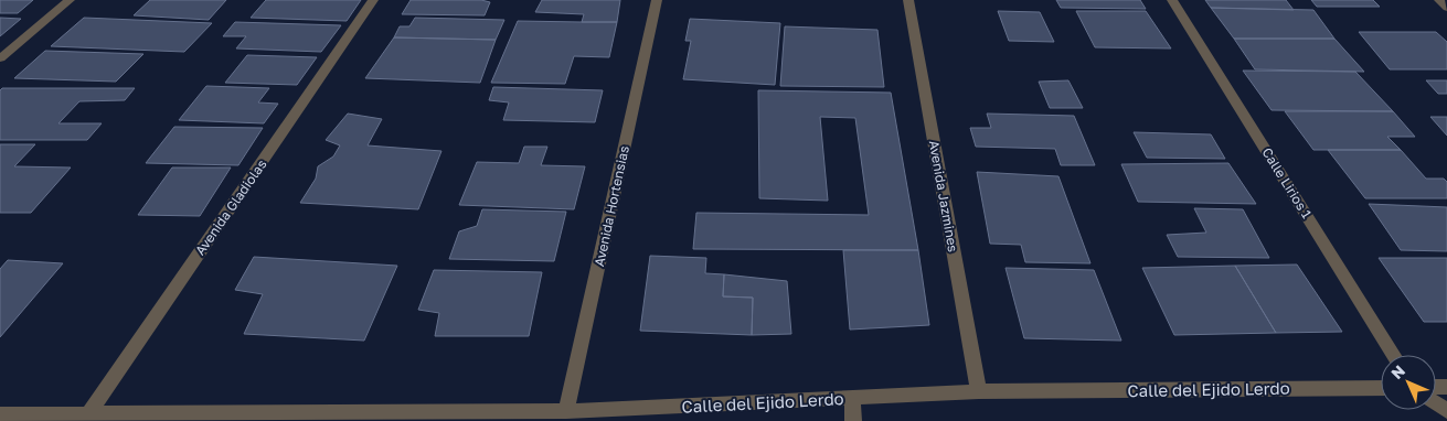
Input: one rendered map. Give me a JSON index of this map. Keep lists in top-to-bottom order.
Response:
{
  "streets": {
    "street": [
      "Calle Lirios 1",
      "Avenida Jazmines",
      "Avenida Hortensias",
      "Avenida Gladiolas",
      "Calle del Ejido Lerdo"
    ]
  },
  "crossings": [
    ["Avenida Jazmines", "Calle del Ejido Lerdo"],
    ["Avenida Hortensias", "Calle del Ejido Lerdo"],
    ["Avenida Gladiolas", "Calle del Ejido Lerdo"]
  ],
  "north": "top left"
}
